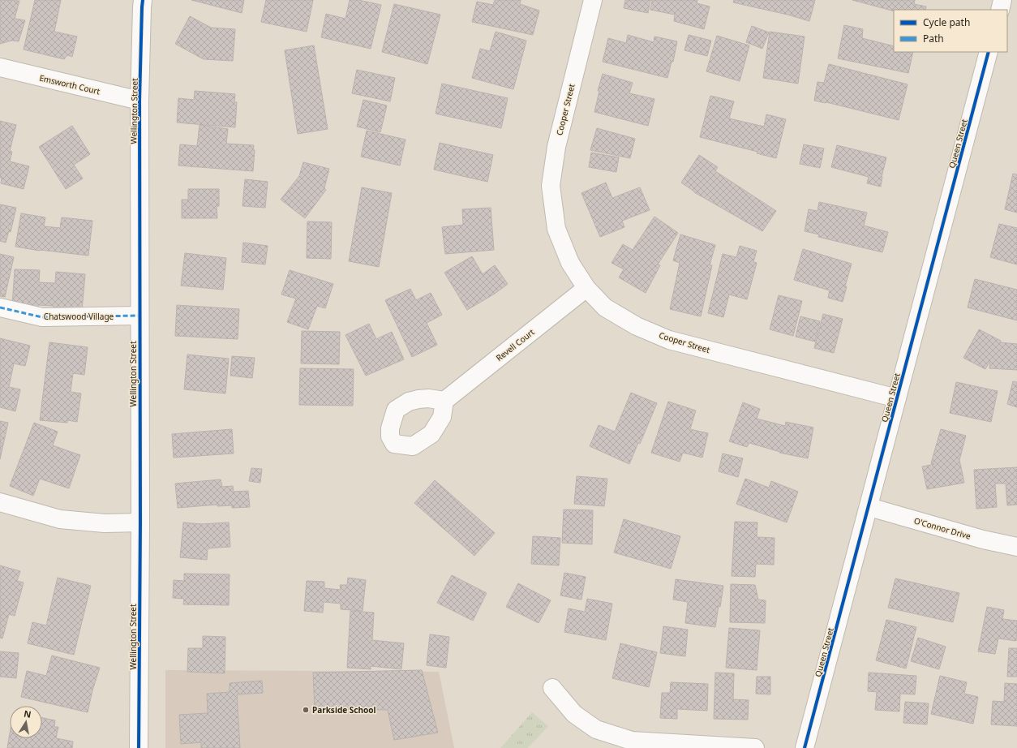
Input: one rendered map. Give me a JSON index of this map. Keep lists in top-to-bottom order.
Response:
{
  "streets": {
    "street": [
      "Emsworth Court",
      "Cooper Street",
      "Wellington Street",
      "Queen Street",
      "Chatswood Village",
      "Revell Court",
      "O'Connor Drive"
    ]
  },
  "crossings": [
    ["Emsworth Court", "Wellington Street"],
    ["Cooper Street", "Queen Street"],
    ["Cooper Street", "Revell Court"],
    ["Wellington Street", "Chatswood Village"],
    ["Queen Street", "O'Connor Drive"]
  ],
  "places": ["Parkside School"],
  "legend": ["Cycle path", "Path"],
  "north": "top"
}
